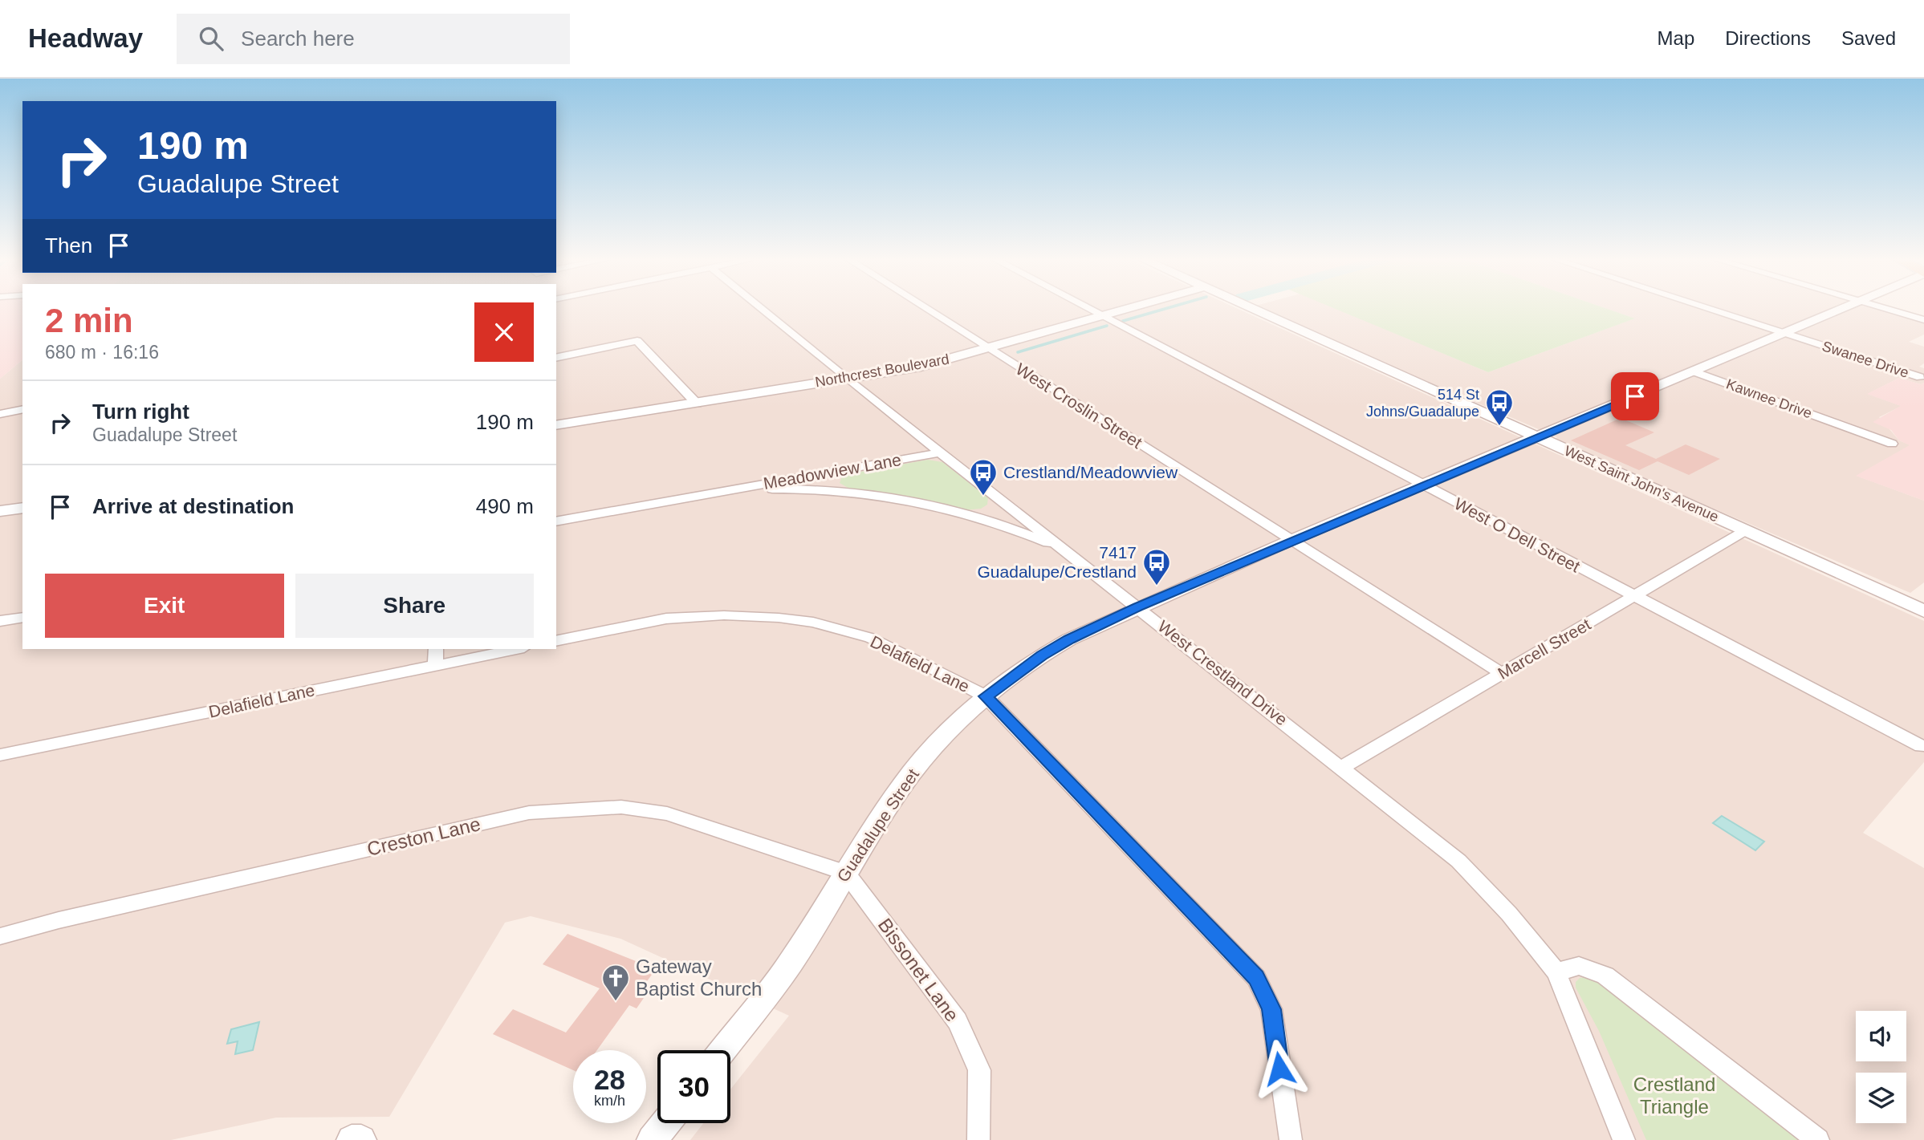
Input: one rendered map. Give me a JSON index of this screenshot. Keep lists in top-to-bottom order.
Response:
{
  "streets": {
    "street": [
      "Swanee Drive",
      "Northcrest Boulevard",
      "Kawnee Drive",
      "West Croslin Street",
      "Meadowview Lane",
      "West Saint John's Avenue",
      "West O Dell Street",
      "Marcell Street",
      "Delafield Lane",
      "West Crestland Drive",
      "Guadalupe Street",
      "Creston Lane",
      "Bissonet Lane"
    ]
  },
  "crossings": [
    ["Swanee Drive", "Guadalupe Street"],
    ["Northcrest Boulevard", "West Croslin Street"],
    ["Northcrest Boulevard", "West O Dell Street"],
    ["Northcrest Boulevard", "West Crestland Drive"],
    ["Kawnee Drive", "Guadalupe Street"],
    ["West Croslin Street", "Marcell Street"],
    ["West Croslin Street", "Guadalupe Street"],
    ["Meadowview Lane", "West Crestland Drive"],
    ["West Saint John's Avenue", "Marcell Street"],
    ["West Saint John's Avenue", "Guadalupe Street"],
    ["West O Dell Street", "Marcell Street"],
    ["West O Dell Street", "Guadalupe Street"],
    ["Marcell Street", "West Crestland Drive"],
    ["Delafield Lane", "Guadalupe Street"],
    ["West Crestland Drive", "Guadalupe Street"],
    ["Guadalupe Street", "Creston Lane"],
    ["Guadalupe Street", "Bissonet Lane"],
    ["Creston Lane", "Bissonet Lane"]
  ],
  "parks": ["Crestland Triangle"],
  "places": {
    "bus stop": ["514 St Johns/Guadalupe", "Crestland/Meadowview", "7417 Guadalupe/Crestland"],
    "church": ["Gateway Baptist Church"]
  },
  "page": {
    "header": "Headway",
    "search": "Search here",
    "nav": ["Map", "Directions", "Saved"],
    "turn": ["190 m", "Guadalupe Street"],
    "then": "Then",
    "heading": ["2 min", "680 m · 16:16"],
    "list": [
      {
        "name": "Turn right",
        "note": "Guadalupe Street",
        "value": "190 m"
      },
      {
        "name": "Arrive at destination",
        "value": "490 m"
      }
    ],
    "buttons": ["Exit", "Share"],
    "speed": "28 km/h",
    "limit": "30"
  }
}
